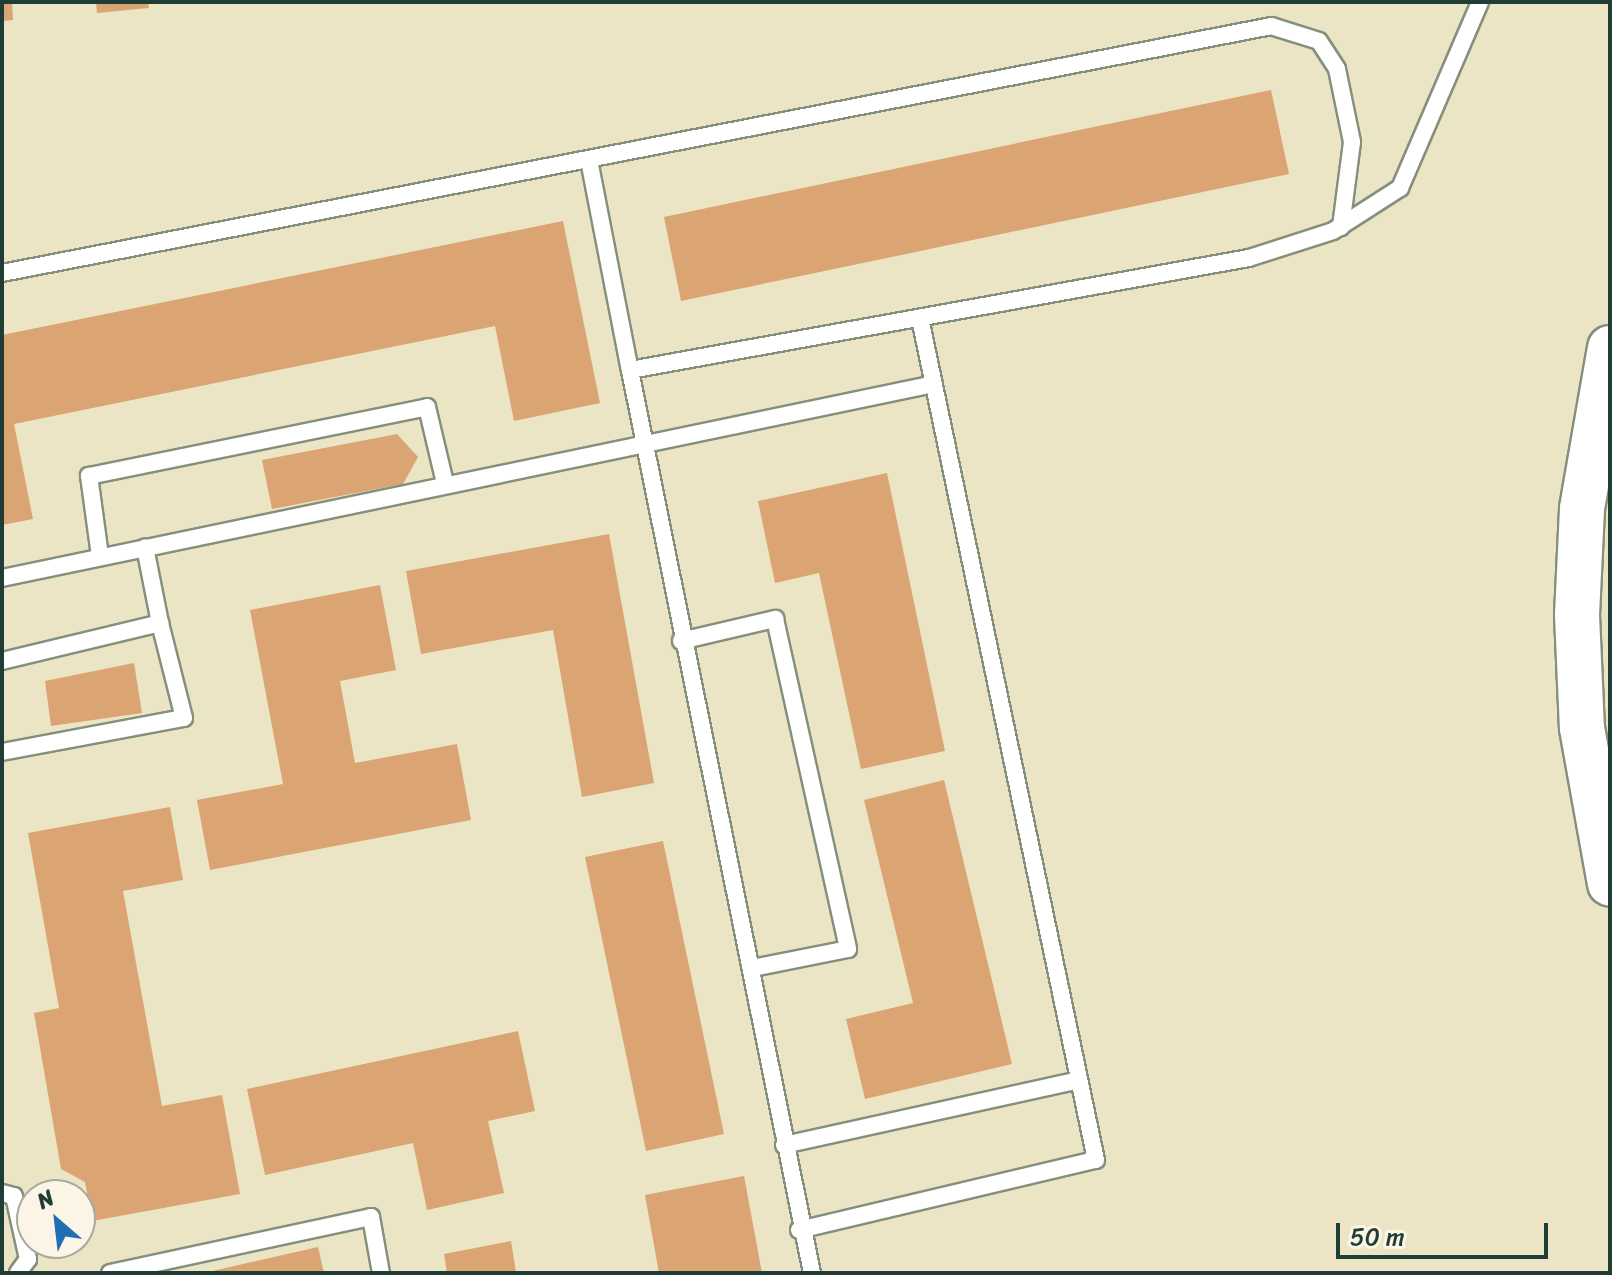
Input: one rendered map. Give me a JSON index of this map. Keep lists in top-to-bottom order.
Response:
{
  "scale_bar": "50 m",
  "north": "top left"
}
